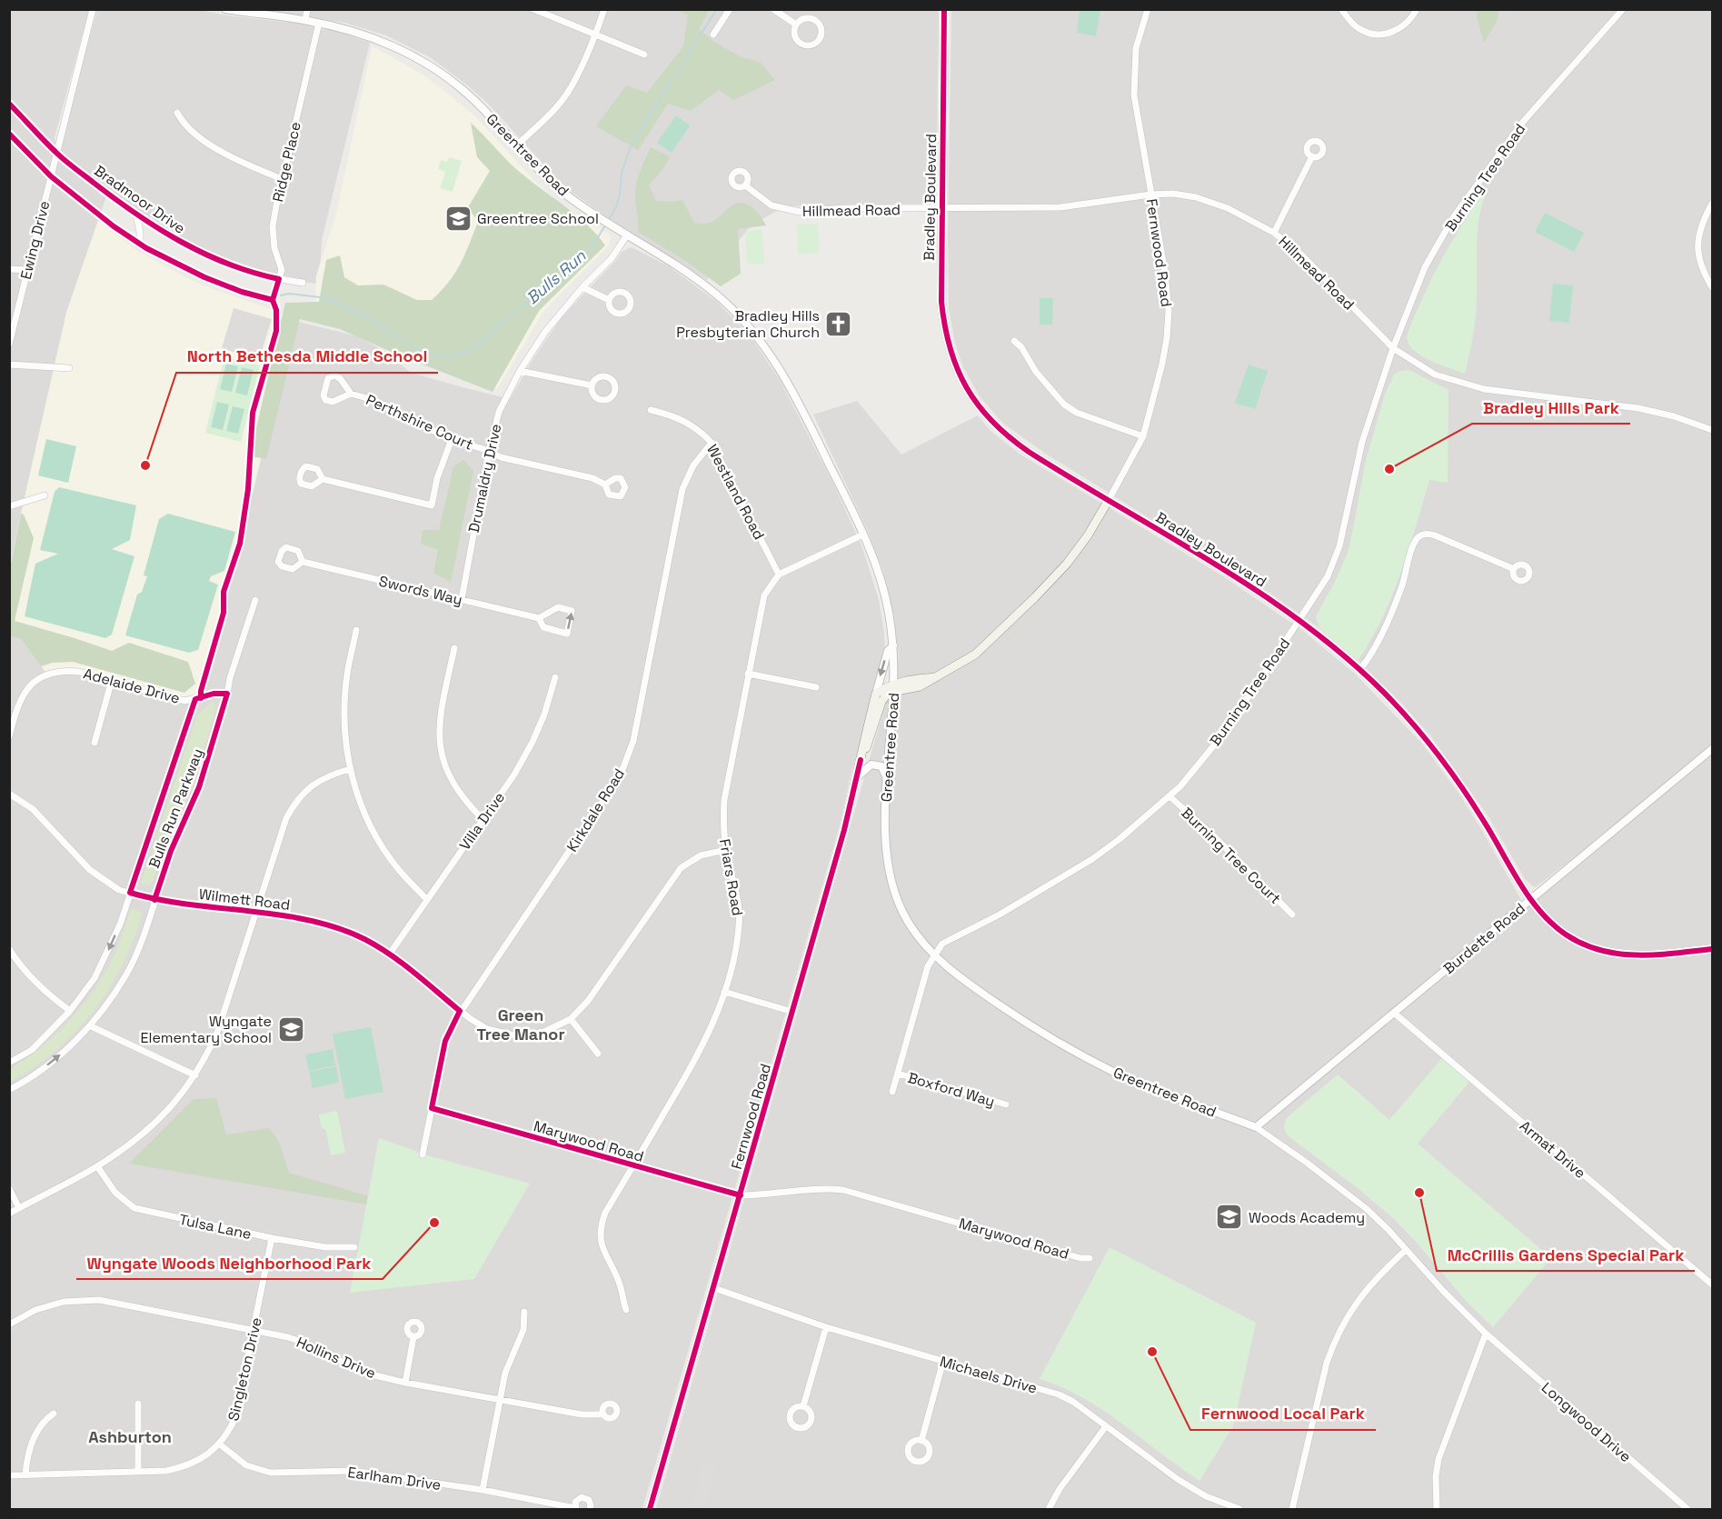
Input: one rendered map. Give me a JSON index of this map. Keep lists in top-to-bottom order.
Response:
{
  "streets": {
    "main road": ["Bradley Boulevard", "Fernwood Road"],
    "street": [
      "Greentree Road",
      "Ridge Place",
      "Burning Tree Road",
      "Bradmoor Drive",
      "Hillmead Road",
      "Ewing Drive",
      "Perthshire Court",
      "Drumaldry Drive",
      "Westland Road",
      "Swords Way",
      "Adelaide Drive",
      "Bulls Run Parkway",
      "Kirkdale Road",
      "Villa Drive",
      "Burning Tree Court",
      "Friars Road",
      "Wilmett Road",
      "Burdette Road",
      "Boxford Way",
      "Marywood Road",
      "Armat Drive",
      "Tulsa Lane",
      "Hollins Drive",
      "Singleton Drive",
      "Michaels Drive",
      "Longwood Drive",
      "Earlham Drive"
    ]
  },
  "crossings": [
    ["Greentree Road", "Ridge Place"],
    ["Greentree Road", "Burning Tree Road"],
    ["Greentree Road", "Fernwood Road"],
    ["Greentree Road", "Drumaldry Drive"],
    ["Greentree Road", "Burdette Road"],
    ["Greentree Road", "Longwood Drive"],
    ["Ridge Place", "Bradmoor Drive"],
    ["Burning Tree Road", "Bradley Boulevard"],
    ["Burning Tree Road", "Hillmead Road"],
    ["Burning Tree Road", "Burning Tree Court"],
    ["Bradley Boulevard", "Hillmead Road"],
    ["Bradley Boulevard", "Fernwood Road"],
    ["Bradley Boulevard", "Burdette Road"],
    ["Bradmoor Drive", "Ewing Drive"],
    ["Hillmead Road", "Fernwood Road"],
    ["Fernwood Road", "Marywood Road"],
    ["Fernwood Road", "Michaels Drive"],
    ["Perthshire Court", "Drumaldry Drive"],
    ["Drumaldry Drive", "Swords Way"],
    ["Westland Road", "Kirkdale Road"],
    ["Westland Road", "Friars Road"],
    ["Adelaide Drive", "Bulls Run Parkway"],
    ["Bulls Run Parkway", "Wilmett Road"],
    ["Kirkdale Road", "Wilmett Road"],
    ["Kirkdale Road", "Marywood Road"],
    ["Villa Drive", "Wilmett Road"],
    ["Friars Road", "Wilmett Road"],
    ["Friars Road", "Marywood Road"],
    ["Burdette Road", "Armat Drive"],
    ["Tulsa Lane", "Singleton Drive"],
    ["Hollins Drive", "Singleton Drive"],
    ["Singleton Drive", "Earlham Drive"]
  ],
  "districts": ["Green Tree Manor", "Ashburton"],
  "water": ["Bulls Run"],
  "places": {
    "school or university": ["Greentree School", "Wyngate Elementary School", "Woods Academy"],
    "church": ["Bradley Hills Presbyterian Church"],
    "other": [
      "North Bethesda Middle School",
      "Bradley Hills Park",
      "McCrillis Gardens Special Park",
      "Wyngate Woods Neighborhood Park",
      "Fernwood Local Park"
    ]
  }
}
